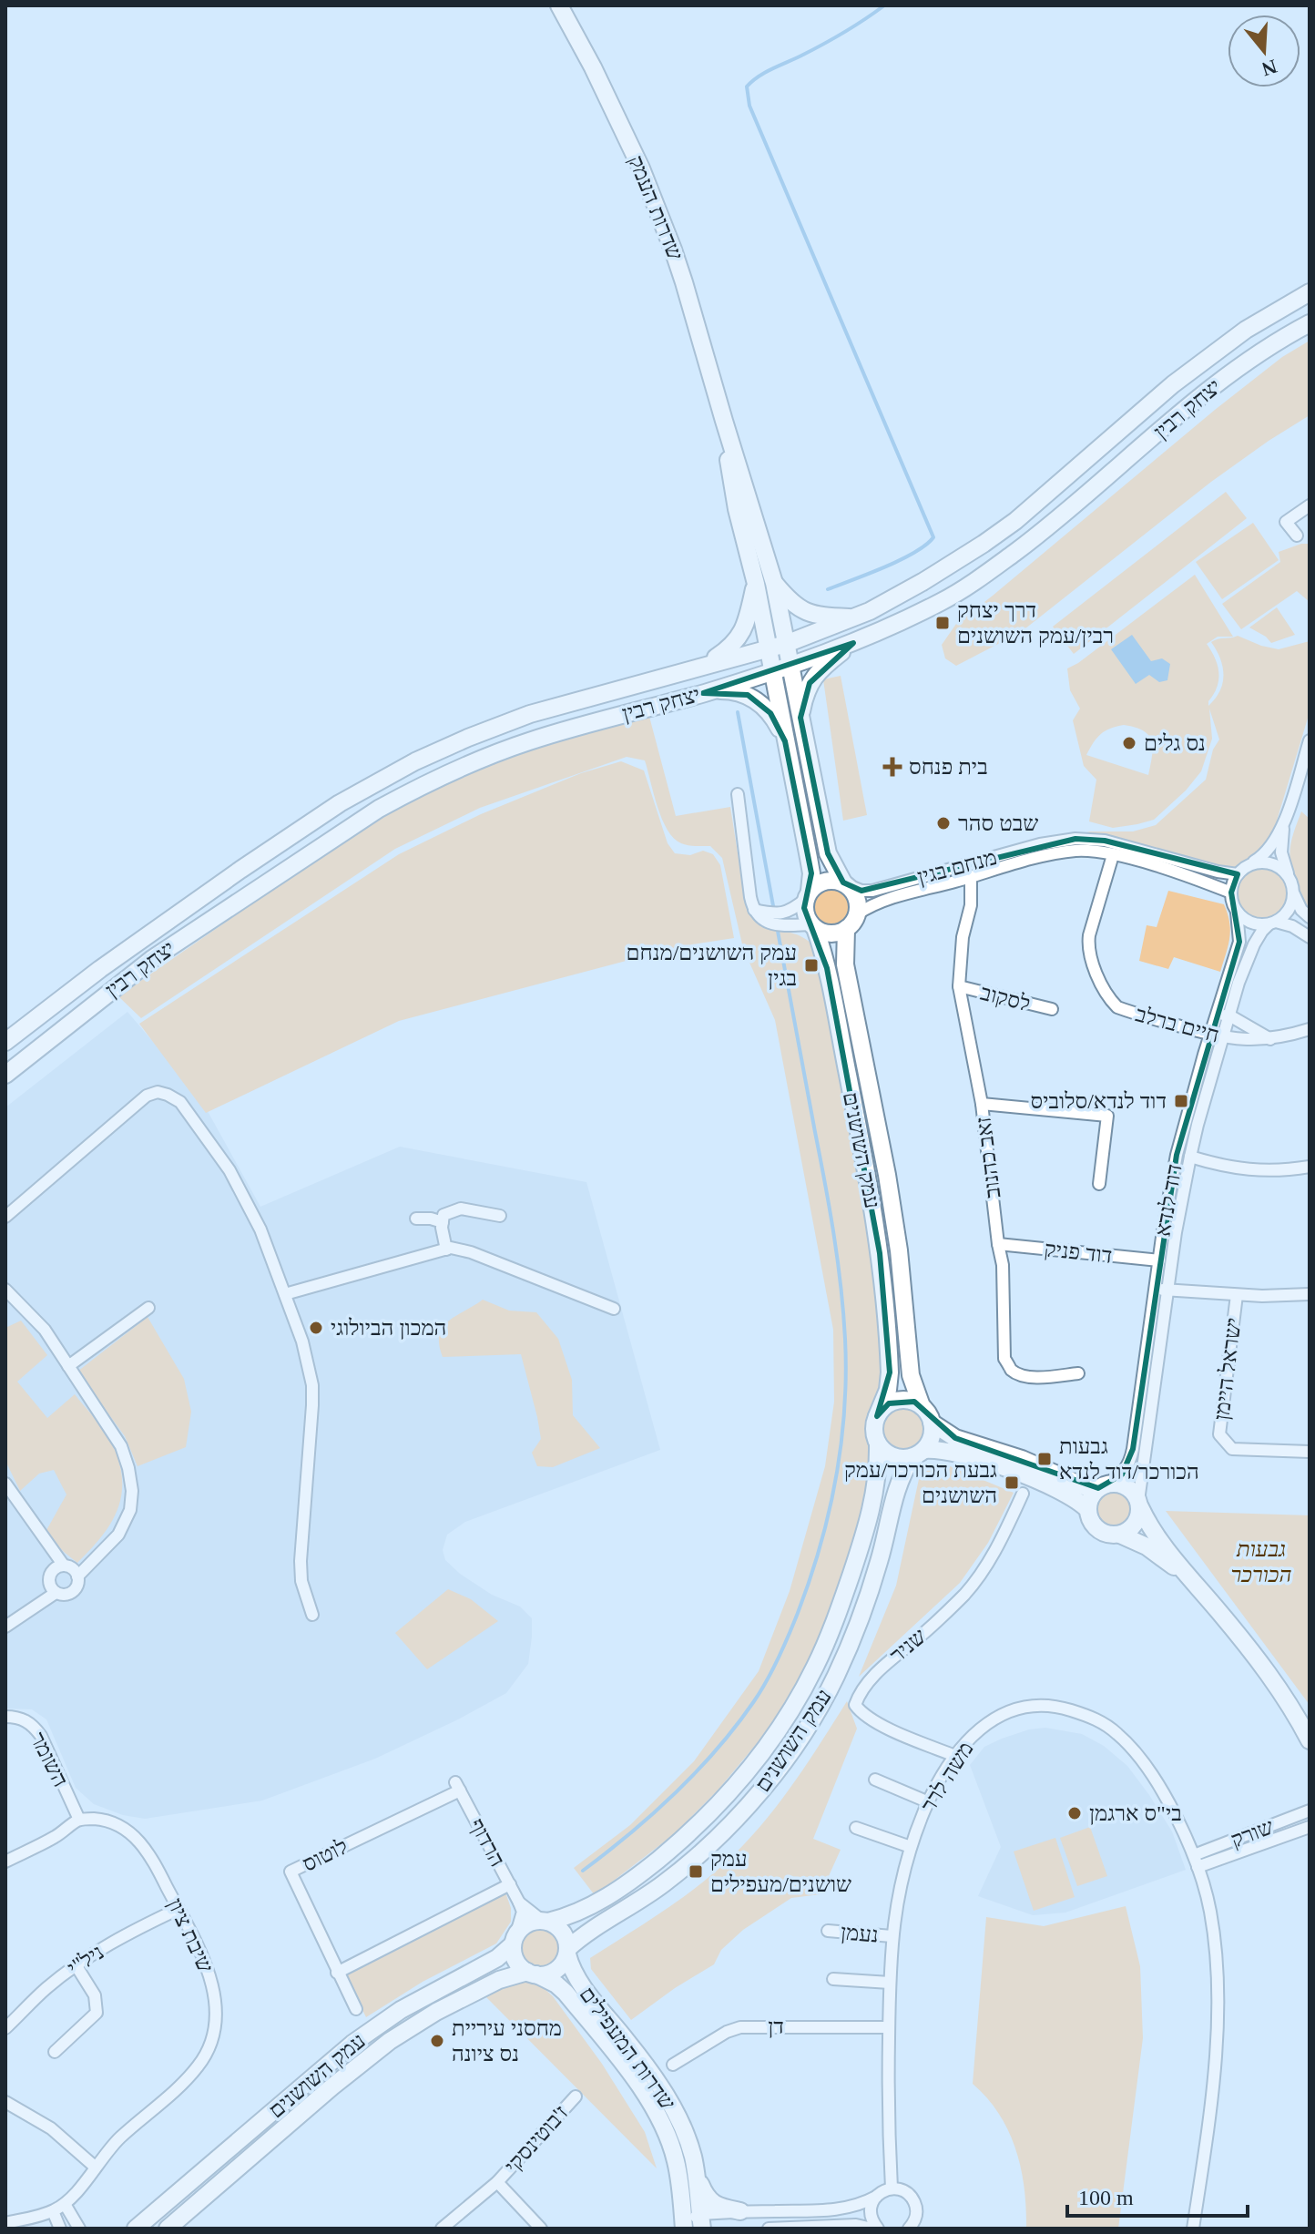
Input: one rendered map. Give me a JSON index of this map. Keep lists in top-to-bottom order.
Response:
{
  "streets": {
    "street": [
      "שדרות העמק",
      "יצחק רבין",
      "מנחם בגין",
      "לסקוב",
      "חיים ברלב",
      "עמק השושנים",
      "זאב כהנוב",
      "דוד לנדא",
      "דוד פניק",
      "ישראל היימן",
      "שניר",
      "השומר",
      "משה לרר",
      "שורק",
      "הרדוף",
      "לוטוס",
      "נעמן",
      "שיבת ציון",
      "ניל\"י",
      "דן",
      "שדרות המעפילים",
      "ז'בוטינסקי"
    ]
  },
  "crossings": [
    ["שדרות העמק", "יצחק רבין"],
    ["מנחם בגין", "חיים ברלב"],
    ["מנחם בגין", "עמק השושנים"],
    ["מנחם בגין", "זאב כהנוב"],
    ["מנחם בגין", "דוד לנדא"],
    ["לסקוב", "זאב כהנוב"],
    ["חיים ברלב", "דוד לנדא"],
    ["עמק השושנים", "הרדוף"],
    ["עמק השושנים", "שדרות המעפילים"],
    ["זאב כהנוב", "דוד פניק"],
    ["דוד לנדא", "דוד פניק"],
    ["שניר", "משה לרר"],
    ["השומר", "שיבת ציון"],
    ["משה לרר", "שורק"],
    ["משה לרר", "נעמן"],
    ["משה לרר", "דן"],
    ["הרדוף", "לוטוס"],
    ["הרדוף", "שדרות המעפילים"],
    ["שיבת ציון", "ניל\"י"]
  ],
  "parks": ["גבעות הכורכר"],
  "places": {
    "transit": [
      "דרך יצחק רבין/עמק השושנים",
      "עמק השושנים/מנחם בגין",
      "דוד לנדא/סלוביס",
      "גבעות הכורכר/דוד לנדא",
      "גבעת הכורכר/עמק השושנים",
      "עמק שושנים/מעפילים"
    ],
    "other": [
      "נס גלים",
      "שבט סהר",
      "המכון הביולוגי",
      "בי\"ס ארגמן",
      "מחסני עיריית נס ציונה"
    ],
    "health": ["בית פנחס"]
  },
  "scale_bar": "100 m",
  "north": "bottom"
}
